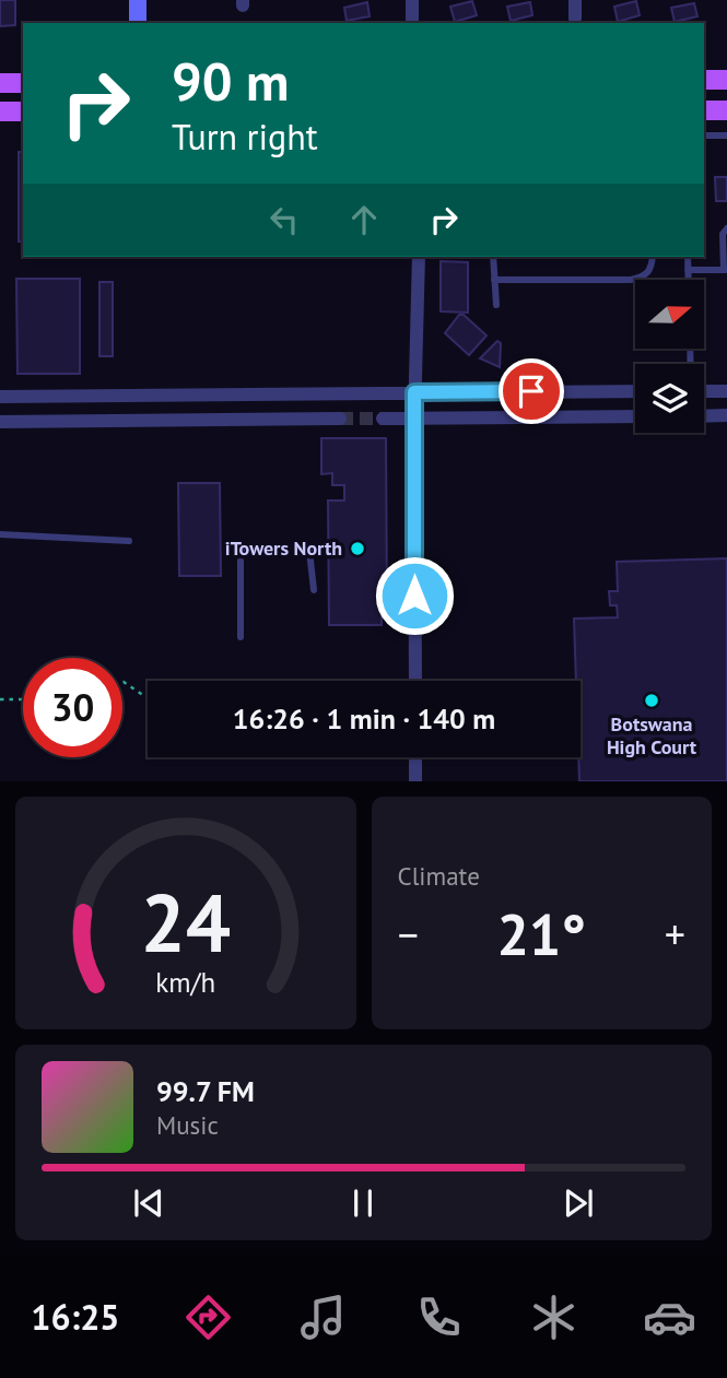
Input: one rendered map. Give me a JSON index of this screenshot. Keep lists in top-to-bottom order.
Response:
{
  "places": ["iTowers North", "Botswana High Court"],
  "north": "right",
  "page": {
    "turn": ["90 m", "Turn right"],
    "limit": "30",
    "trip": "16:26 · 1 min · 140 m",
    "tile": "Climate",
    "heat": ["−", "21°", "+"],
    "song": ["99.7 FM", "Music"],
    "tabs": "16:25",
    "gauge": ["24", "km/h"]
  }
}
